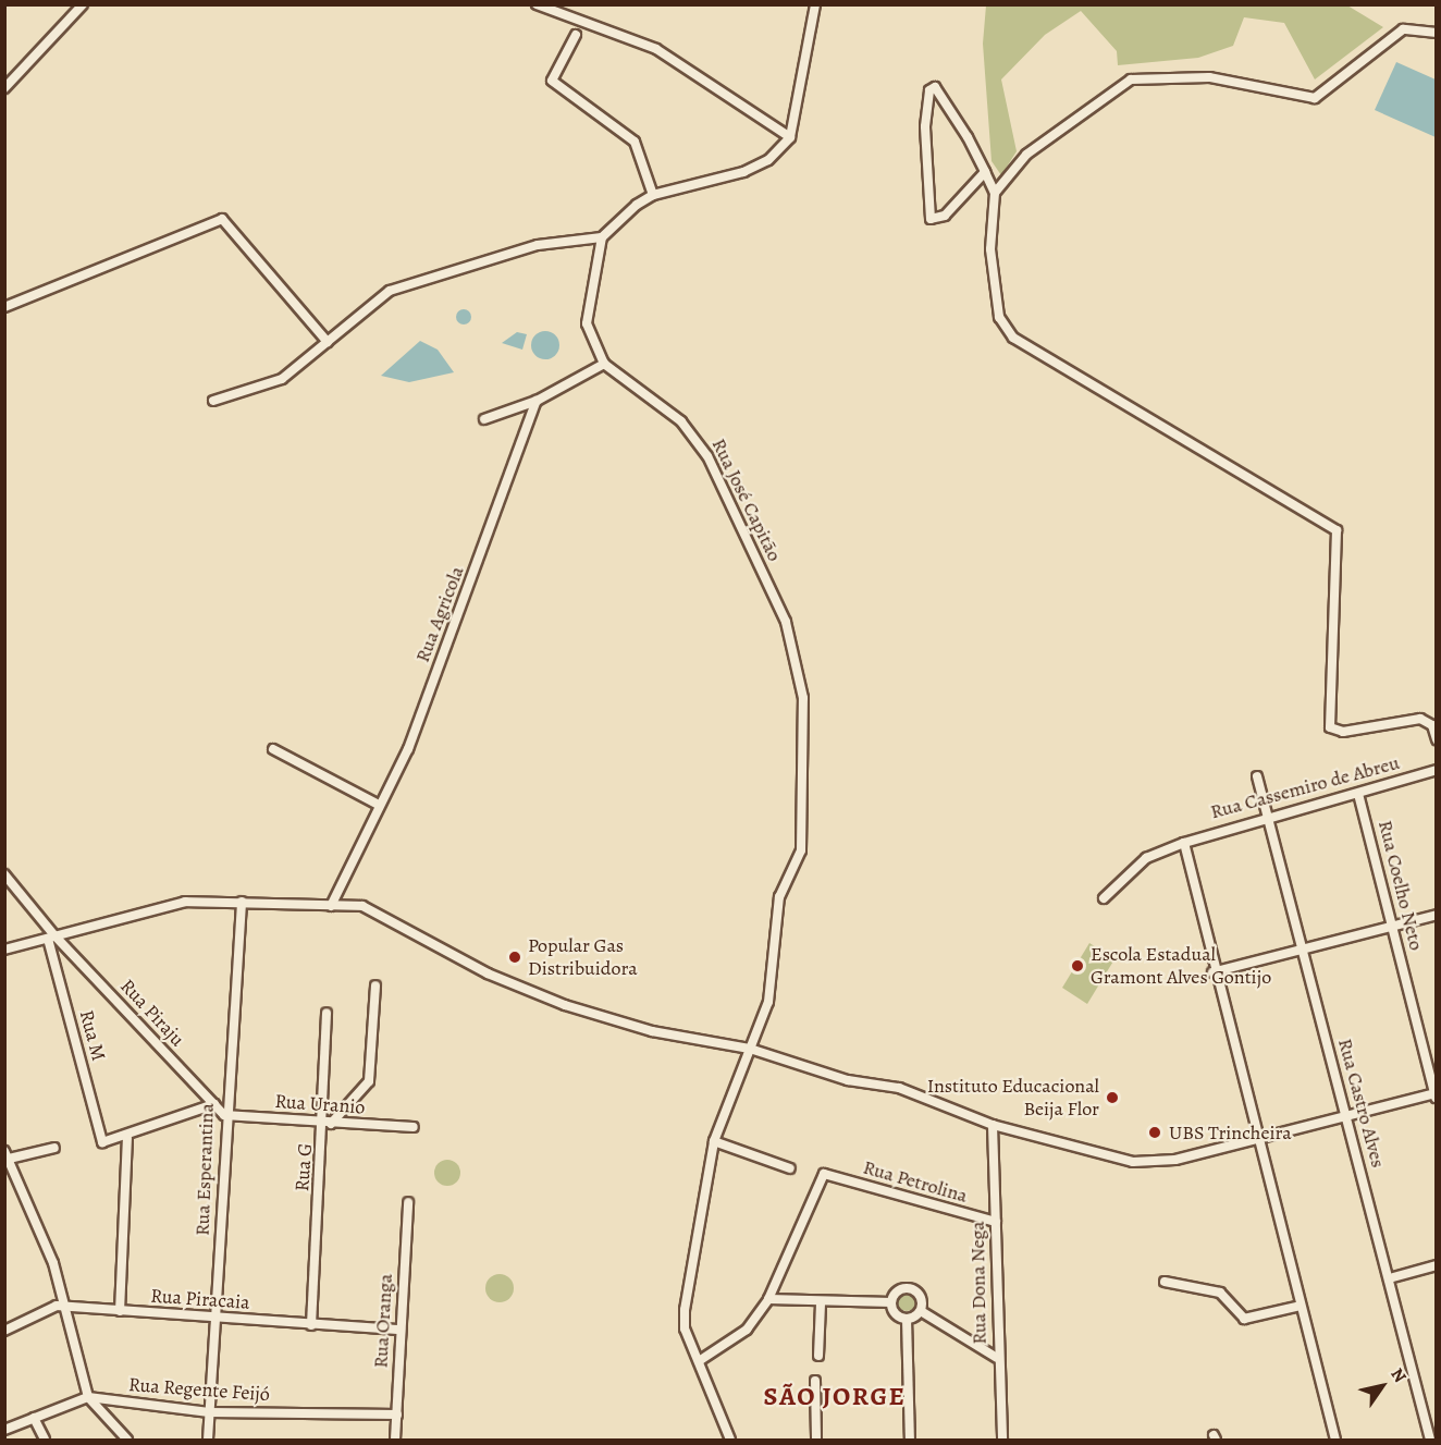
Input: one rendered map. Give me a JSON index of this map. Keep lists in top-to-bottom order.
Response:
{
  "streets": {
    "street": [
      "Rua José Capitão",
      "Rua Agricola",
      "Rua Cassemiro de Abreu",
      "Rua Coelho Neto",
      "Rua Piraju",
      "Rua M",
      "Rua Castro Alves",
      "Rua Uranio",
      "Rua G",
      "Rua Esperantina",
      "Rua Petrolina",
      "Rua Dona Nega",
      "Rua Piracaia",
      "Rua Oranga",
      "Rua Regente Feijó"
    ]
  },
  "crossings": [
    ["Rua Cassemiro de Abreu", "Rua Coelho Neto"],
    ["Rua Cassemiro de Abreu", "Rua Castro Alves"],
    ["Rua Piraju", "Rua M"],
    ["Rua Piraju", "Rua Uranio"],
    ["Rua Piraju", "Rua Esperantina"],
    ["Rua Uranio", "Rua G"],
    ["Rua Uranio", "Rua Esperantina"],
    ["Rua G", "Rua Piracaia"],
    ["Rua Esperantina", "Rua Piracaia"],
    ["Rua Esperantina", "Rua Regente Feijó"],
    ["Rua Petrolina", "Rua Dona Nega"],
    ["Rua Piracaia", "Rua Oranga"],
    ["Rua Oranga", "Rua Regente Feijó"]
  ],
  "districts": ["SÃO JORGE"],
  "places": [
    "Popular Gas Distribuidora",
    "Escola Estadual Gramont Alves Gontijo",
    "Instituto Educacional Beija Flor",
    "UBS Trincheira"
  ],
  "north": "top right"
}
